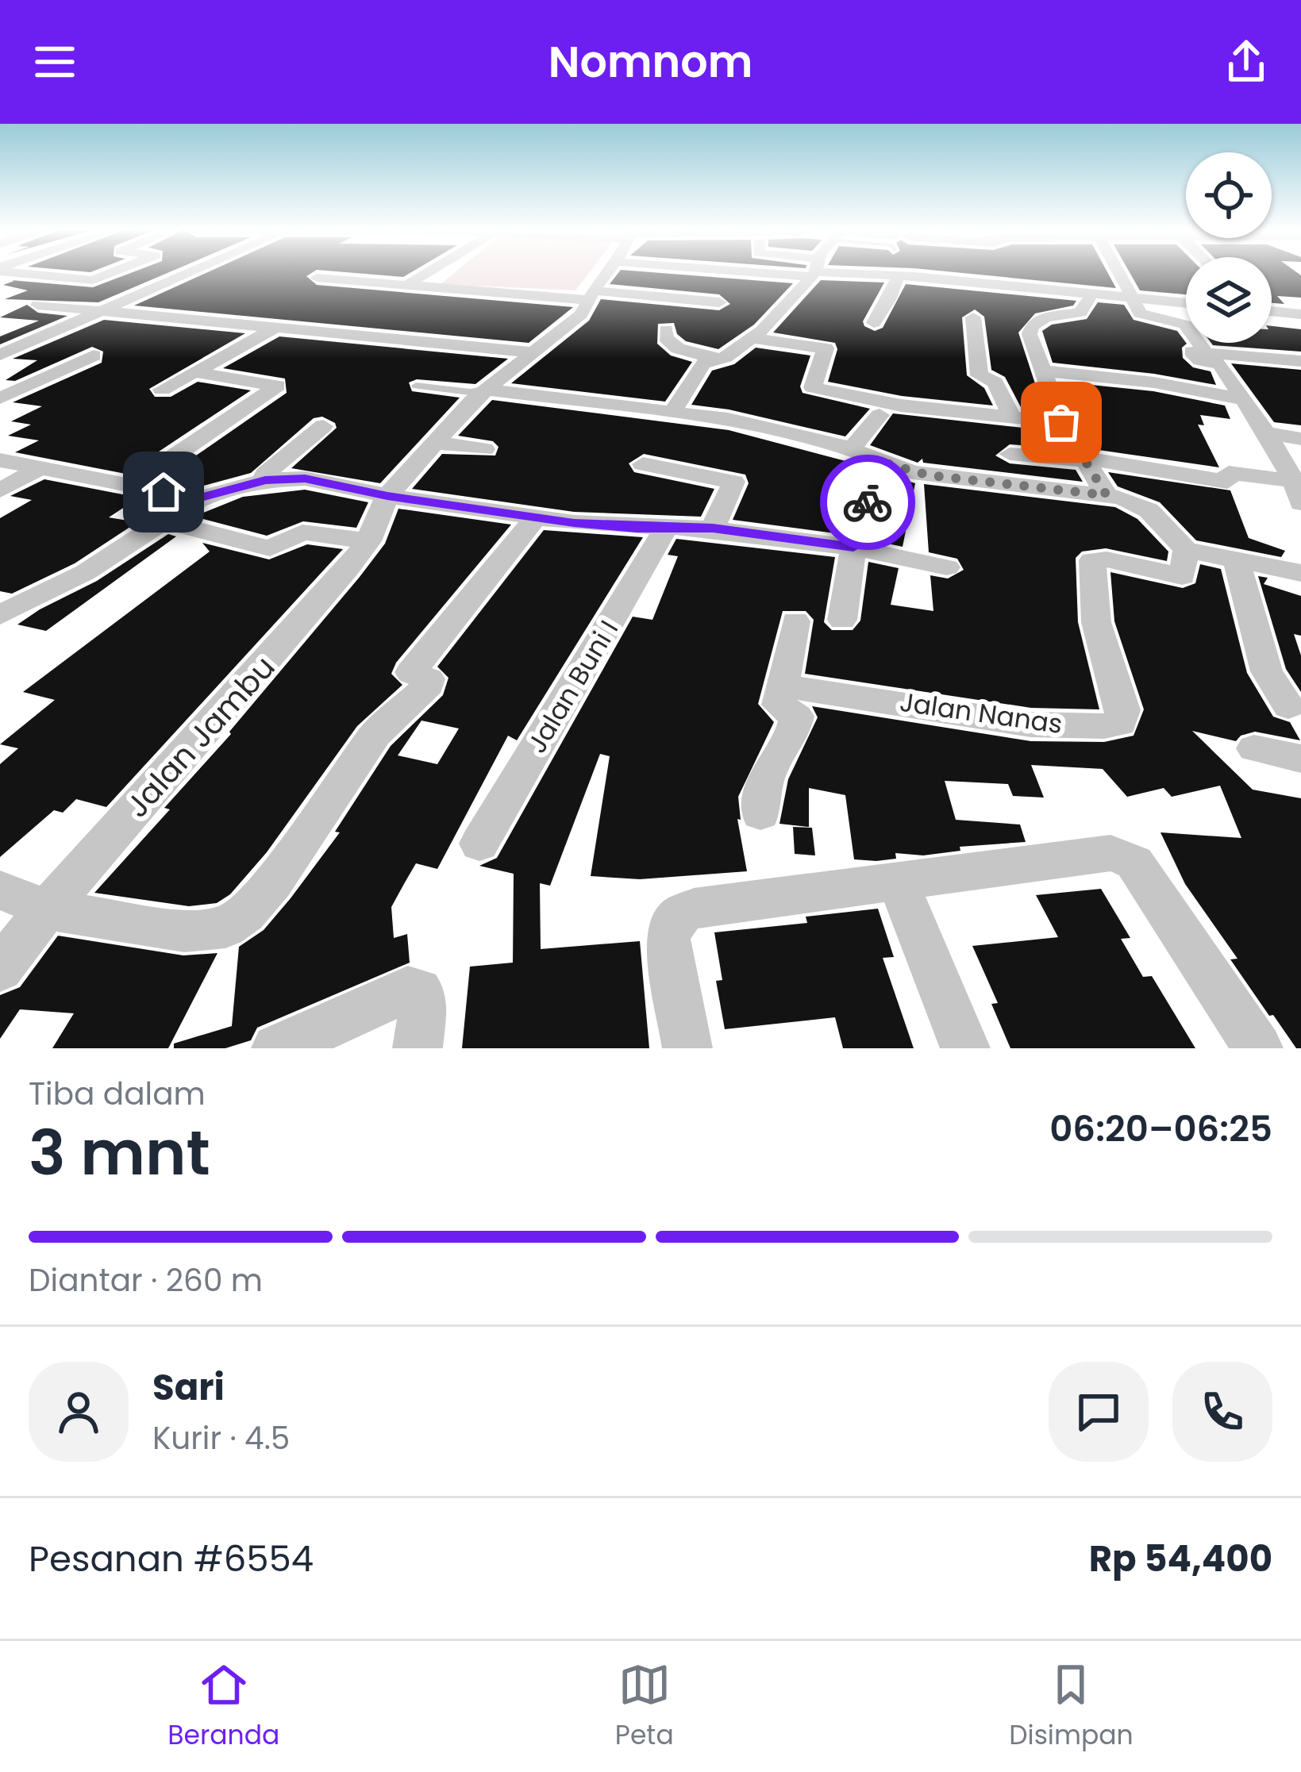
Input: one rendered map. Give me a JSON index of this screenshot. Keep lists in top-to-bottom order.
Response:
{
  "streets": {
    "street": ["Jalan Buni I", "Jalan Nanas", "Jalan Jambu"]
  },
  "page": {
    "header": "Nomnom",
    "heading": ["3 mnt", "Tiba dalam", "06:20–06:25"],
    "panel": [
      "Sari",
      "Kurir · 4.5",
      "Pesanan #6554",
      "Rp 54,400"
    ],
    "bar": "Diantar · 260 m",
    "tabs": ["Beranda", "Peta", "Disimpan"]
  }
}
